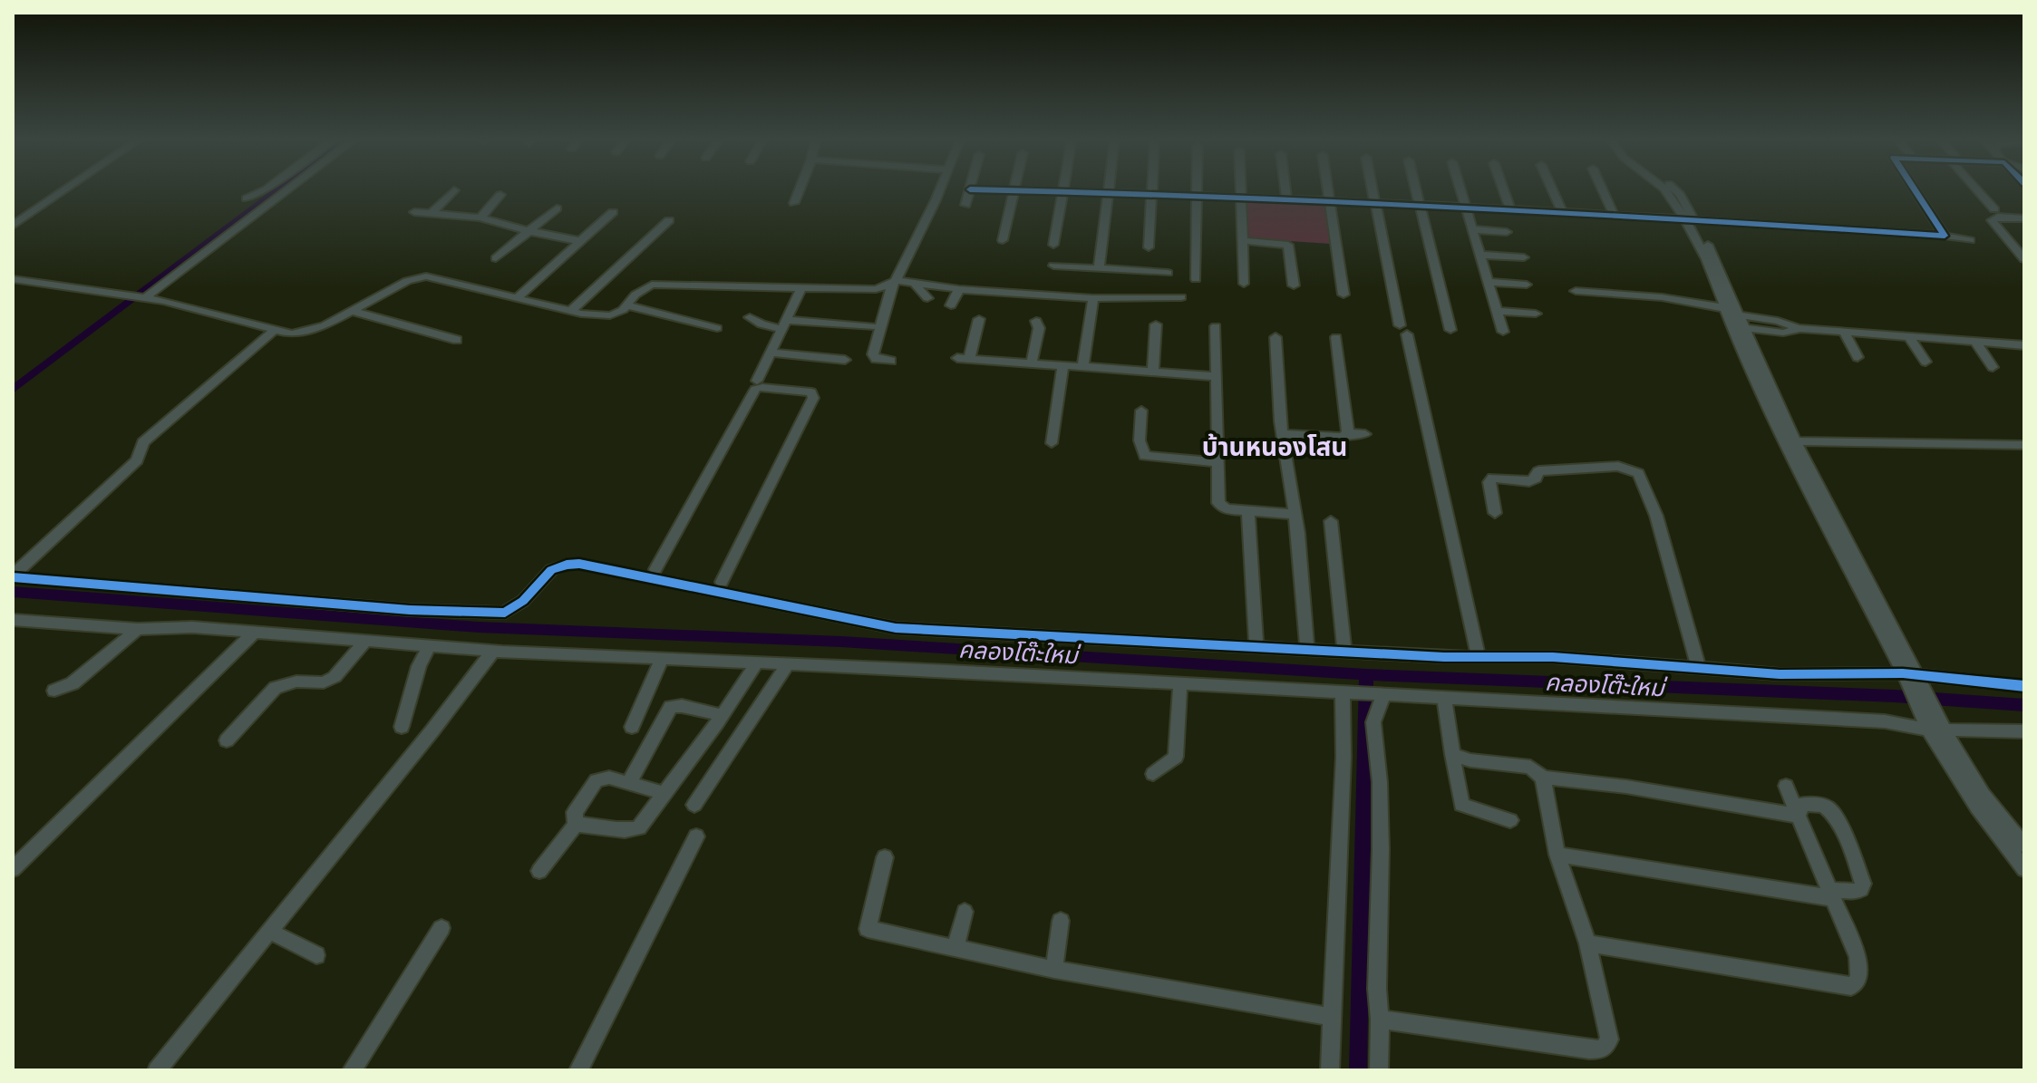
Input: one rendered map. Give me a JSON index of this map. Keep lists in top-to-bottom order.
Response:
{
  "districts": ["บ้านหนองโสน"],
  "water": ["คลองโต๊ะใหม่"]
}
